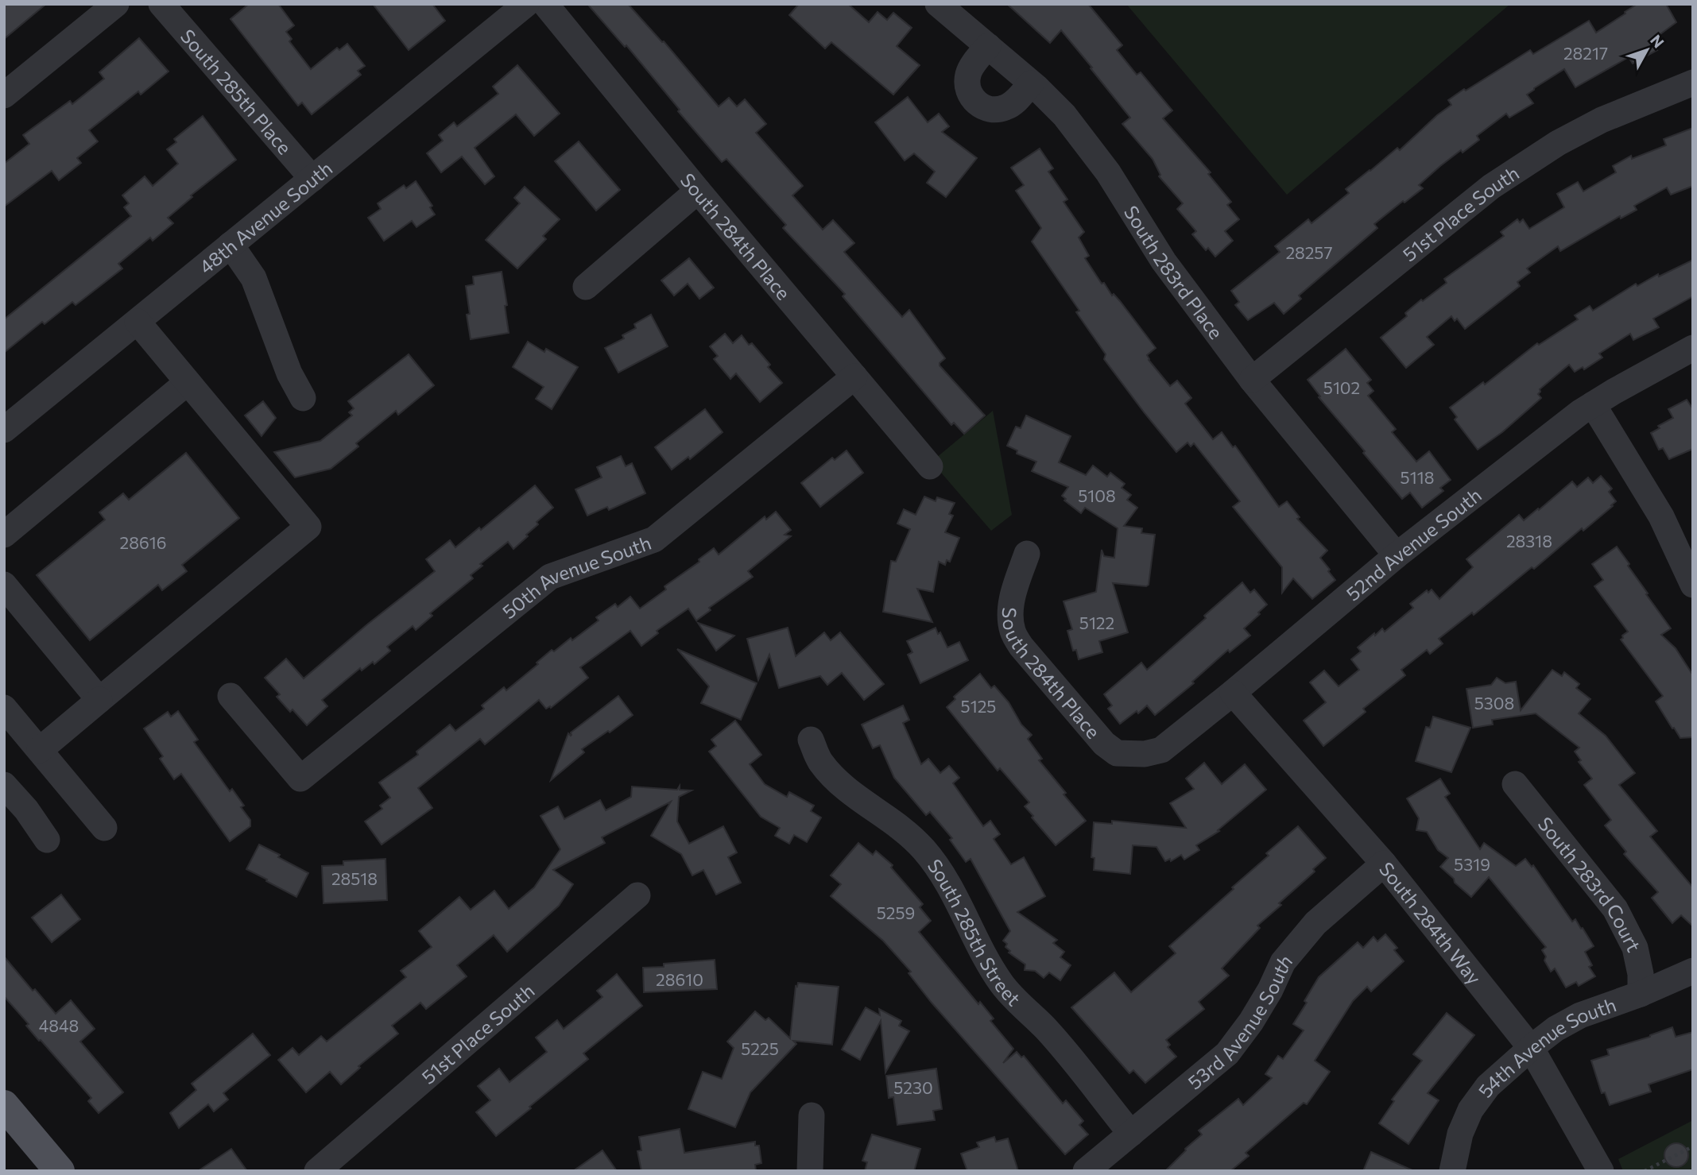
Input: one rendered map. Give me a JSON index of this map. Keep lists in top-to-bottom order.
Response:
{
  "streets": {
    "street": [
      "South 285th Place",
      "51st Place South",
      "48th Avenue South",
      "South 284th Place",
      "South 283rd Place",
      "52nd Avenue South",
      "50th Avenue South",
      "South 283rd Court",
      "South 284th Way",
      "South 285th Street",
      "53rd Avenue South",
      "54th Avenue South"
    ]
  },
  "crossings": [
    ["South 285th Place", "48th Avenue South"],
    ["51st Place South", "South 283rd Place"],
    ["South 284th Place", "52nd Avenue South"],
    ["South 284th Place", "50th Avenue South"],
    ["South 283rd Place", "52nd Avenue South"],
    ["52nd Avenue South", "South 284th Way"],
    ["South 283rd Court", "54th Avenue South"],
    ["South 284th Way", "53rd Avenue South"],
    ["South 284th Way", "54th Avenue South"],
    ["South 285th Street", "53rd Avenue South"]
  ],
  "house_numbers": [
    "28217",
    "28257",
    "5102",
    "5118",
    "5108",
    "28318",
    "28616",
    "5122",
    "5308",
    "5125",
    "5319",
    "28518",
    "5259",
    "28610",
    "4848",
    "5225",
    "5230"
  ],
  "north": "top right"
}
